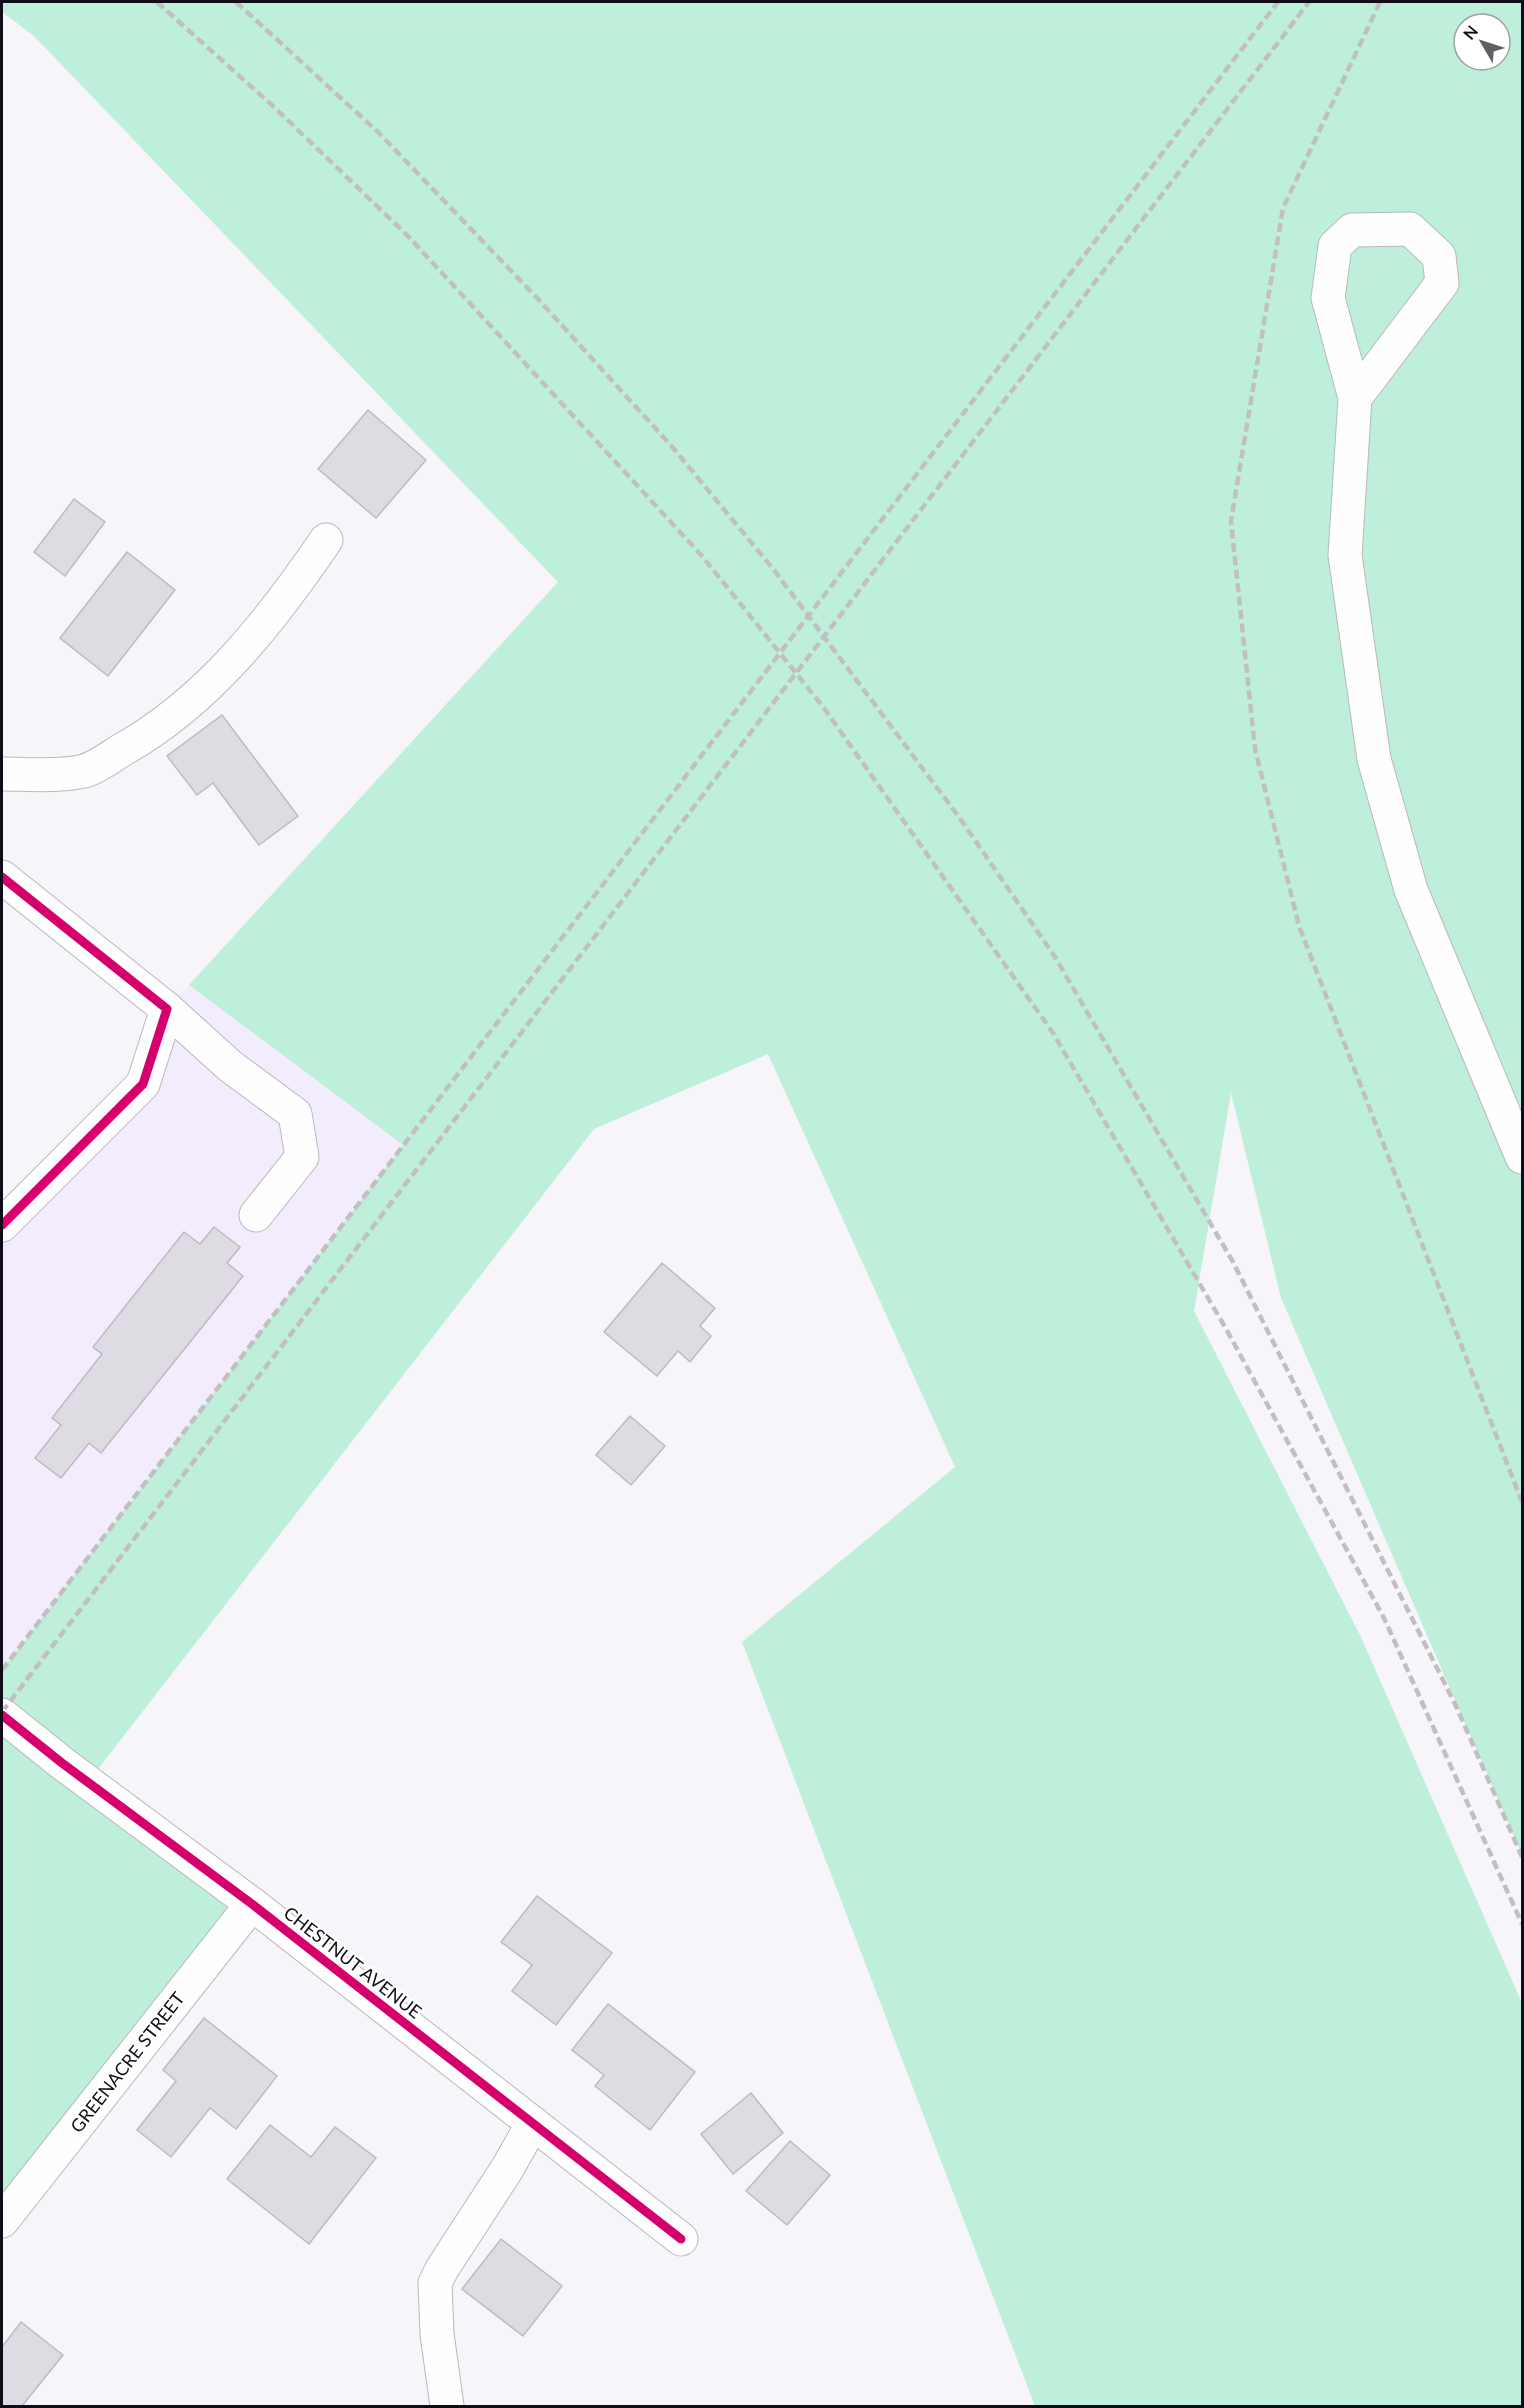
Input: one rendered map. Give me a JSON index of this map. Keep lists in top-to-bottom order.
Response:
{
  "streets": {
    "street": ["CHESTNUT AVENUE", "GREENACRE STREET"]
  },
  "crossings": [
    ["CHESTNUT AVENUE", "GREENACRE STREET"]
  ],
  "north": "top left"
}
